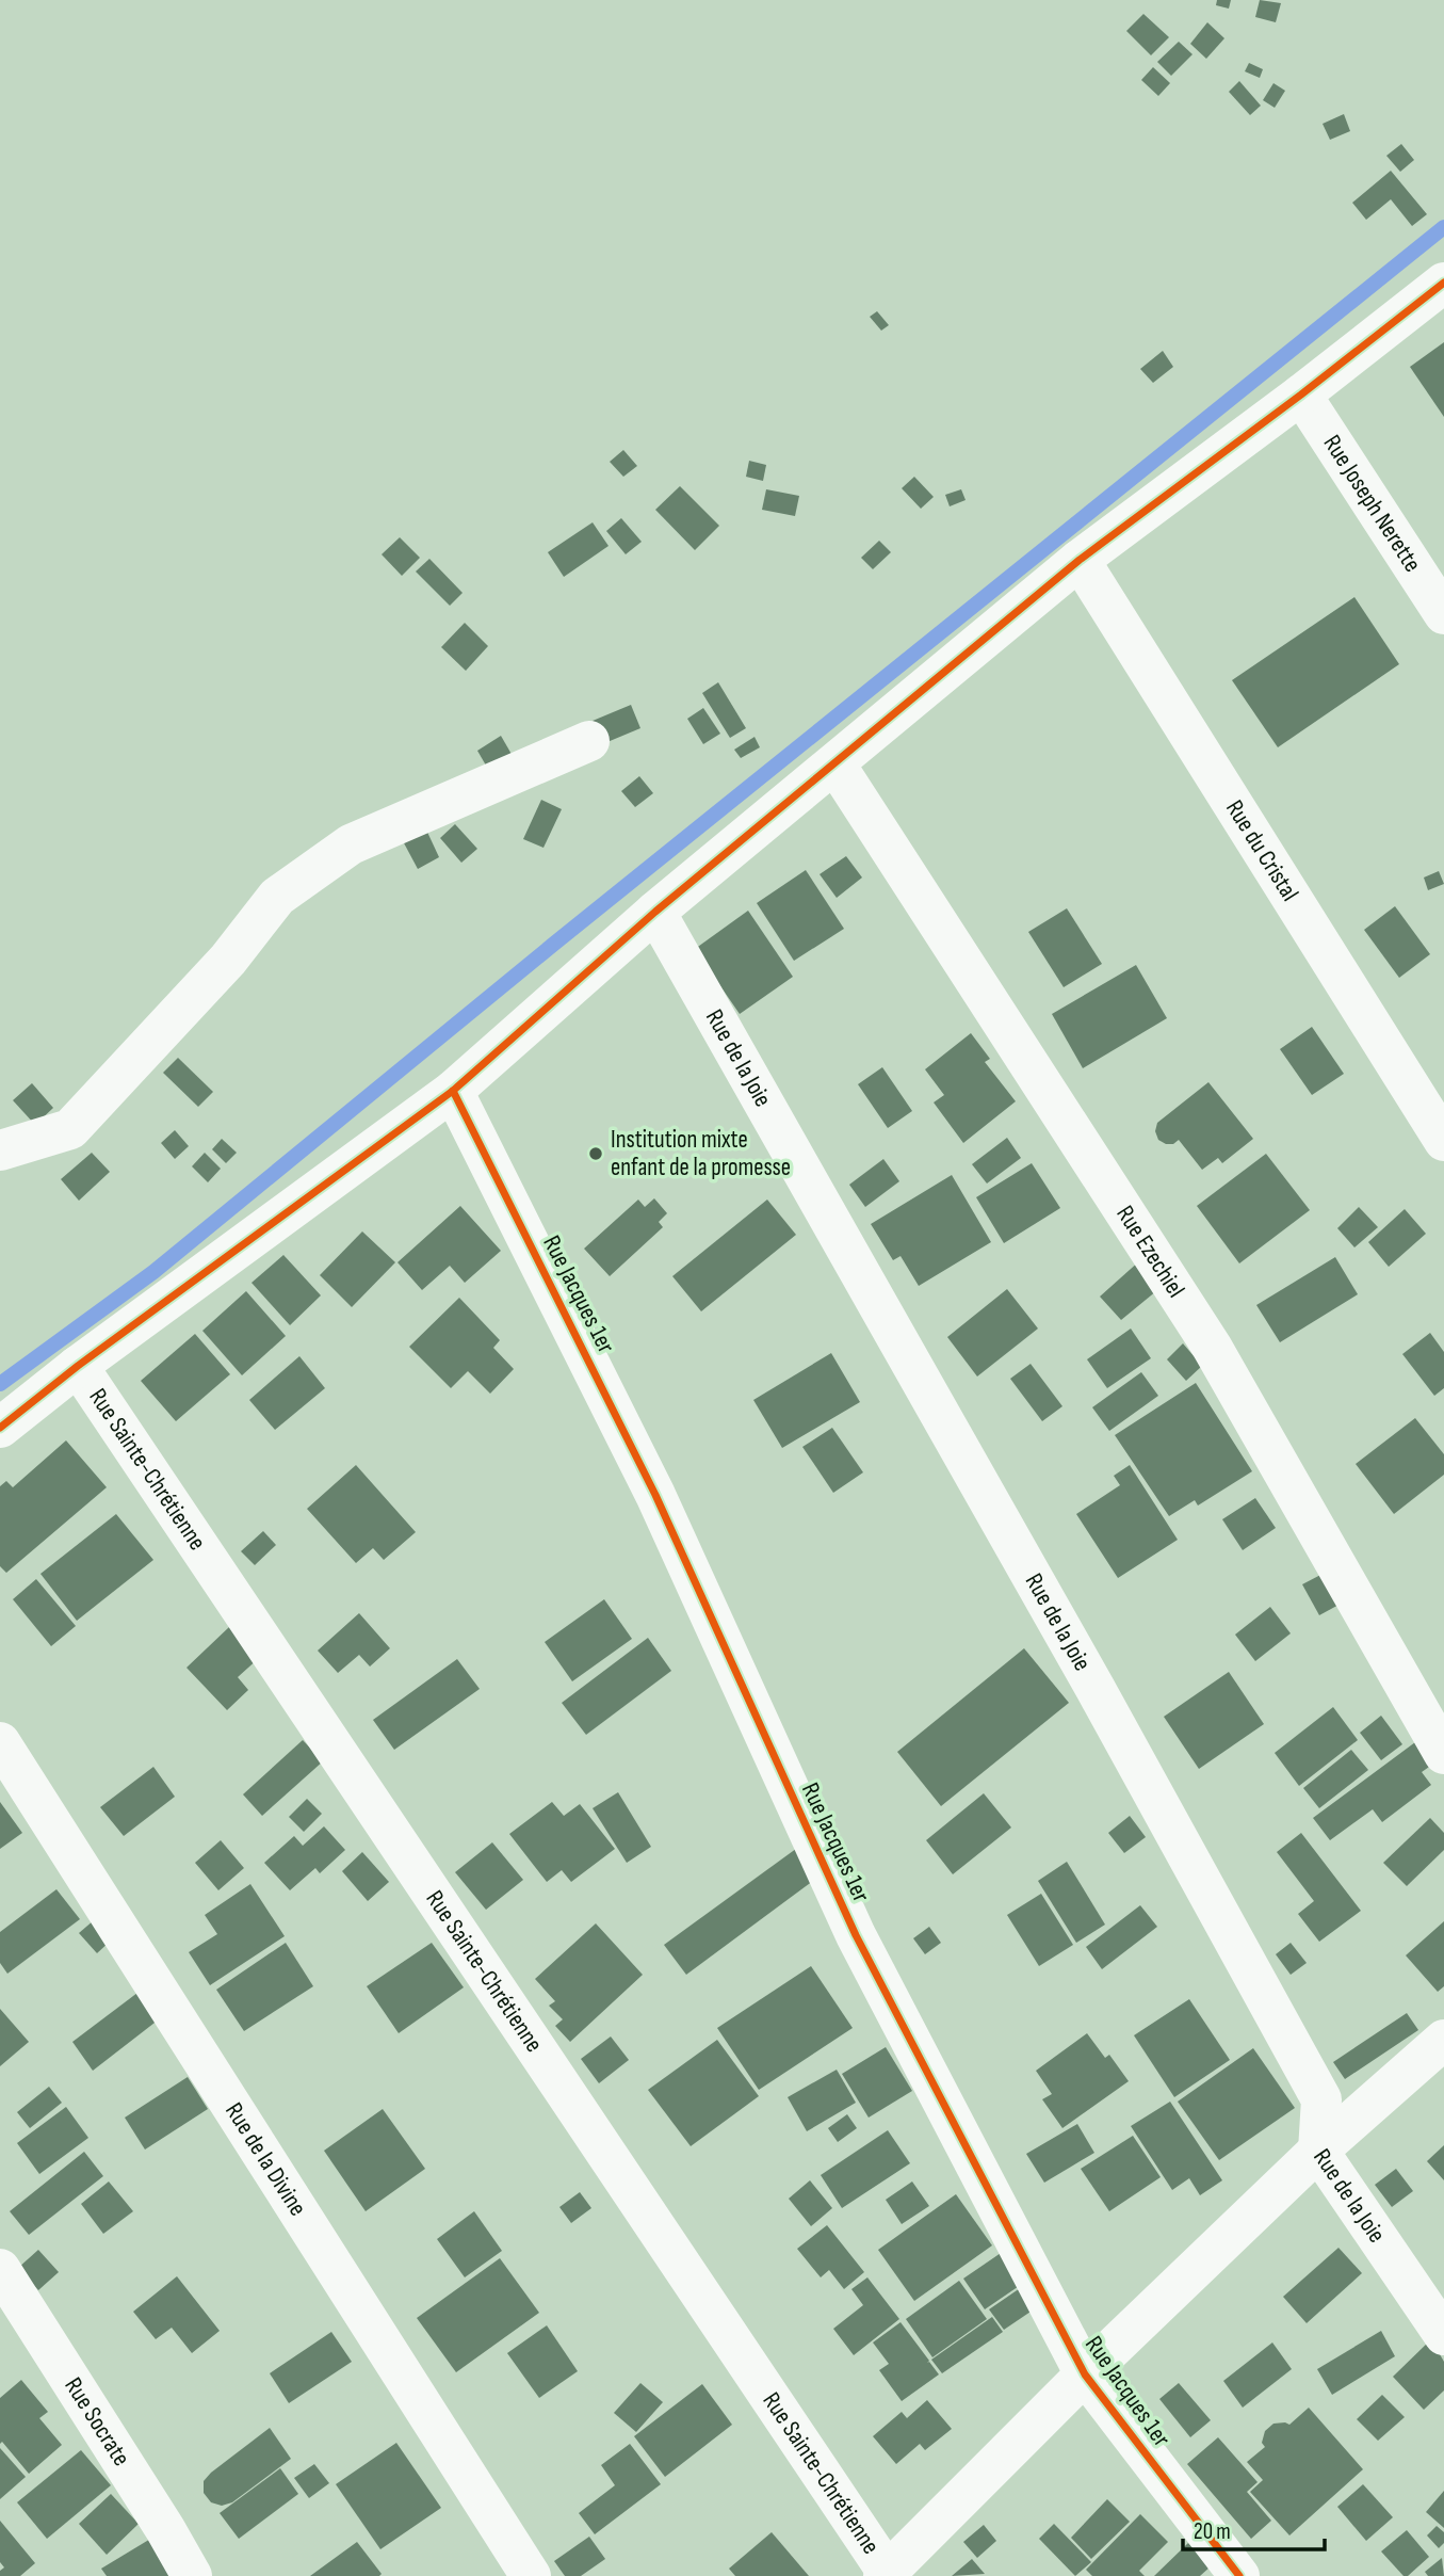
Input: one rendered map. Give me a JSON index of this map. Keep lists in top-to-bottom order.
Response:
{
  "streets": {
    "street": [
      "Rue Joseph Nerette",
      "Rue du Cristal",
      "Rue de la Joie",
      "Rue Ezechiel",
      "Rue Jacques 1er",
      "Rue Sainte-Chrétienne",
      "Rue de la Divine",
      "Rue Socrate"
    ]
  },
  "places": ["Institution mixte enfant de la promesse"],
  "scale_bar": "20 m"
}
